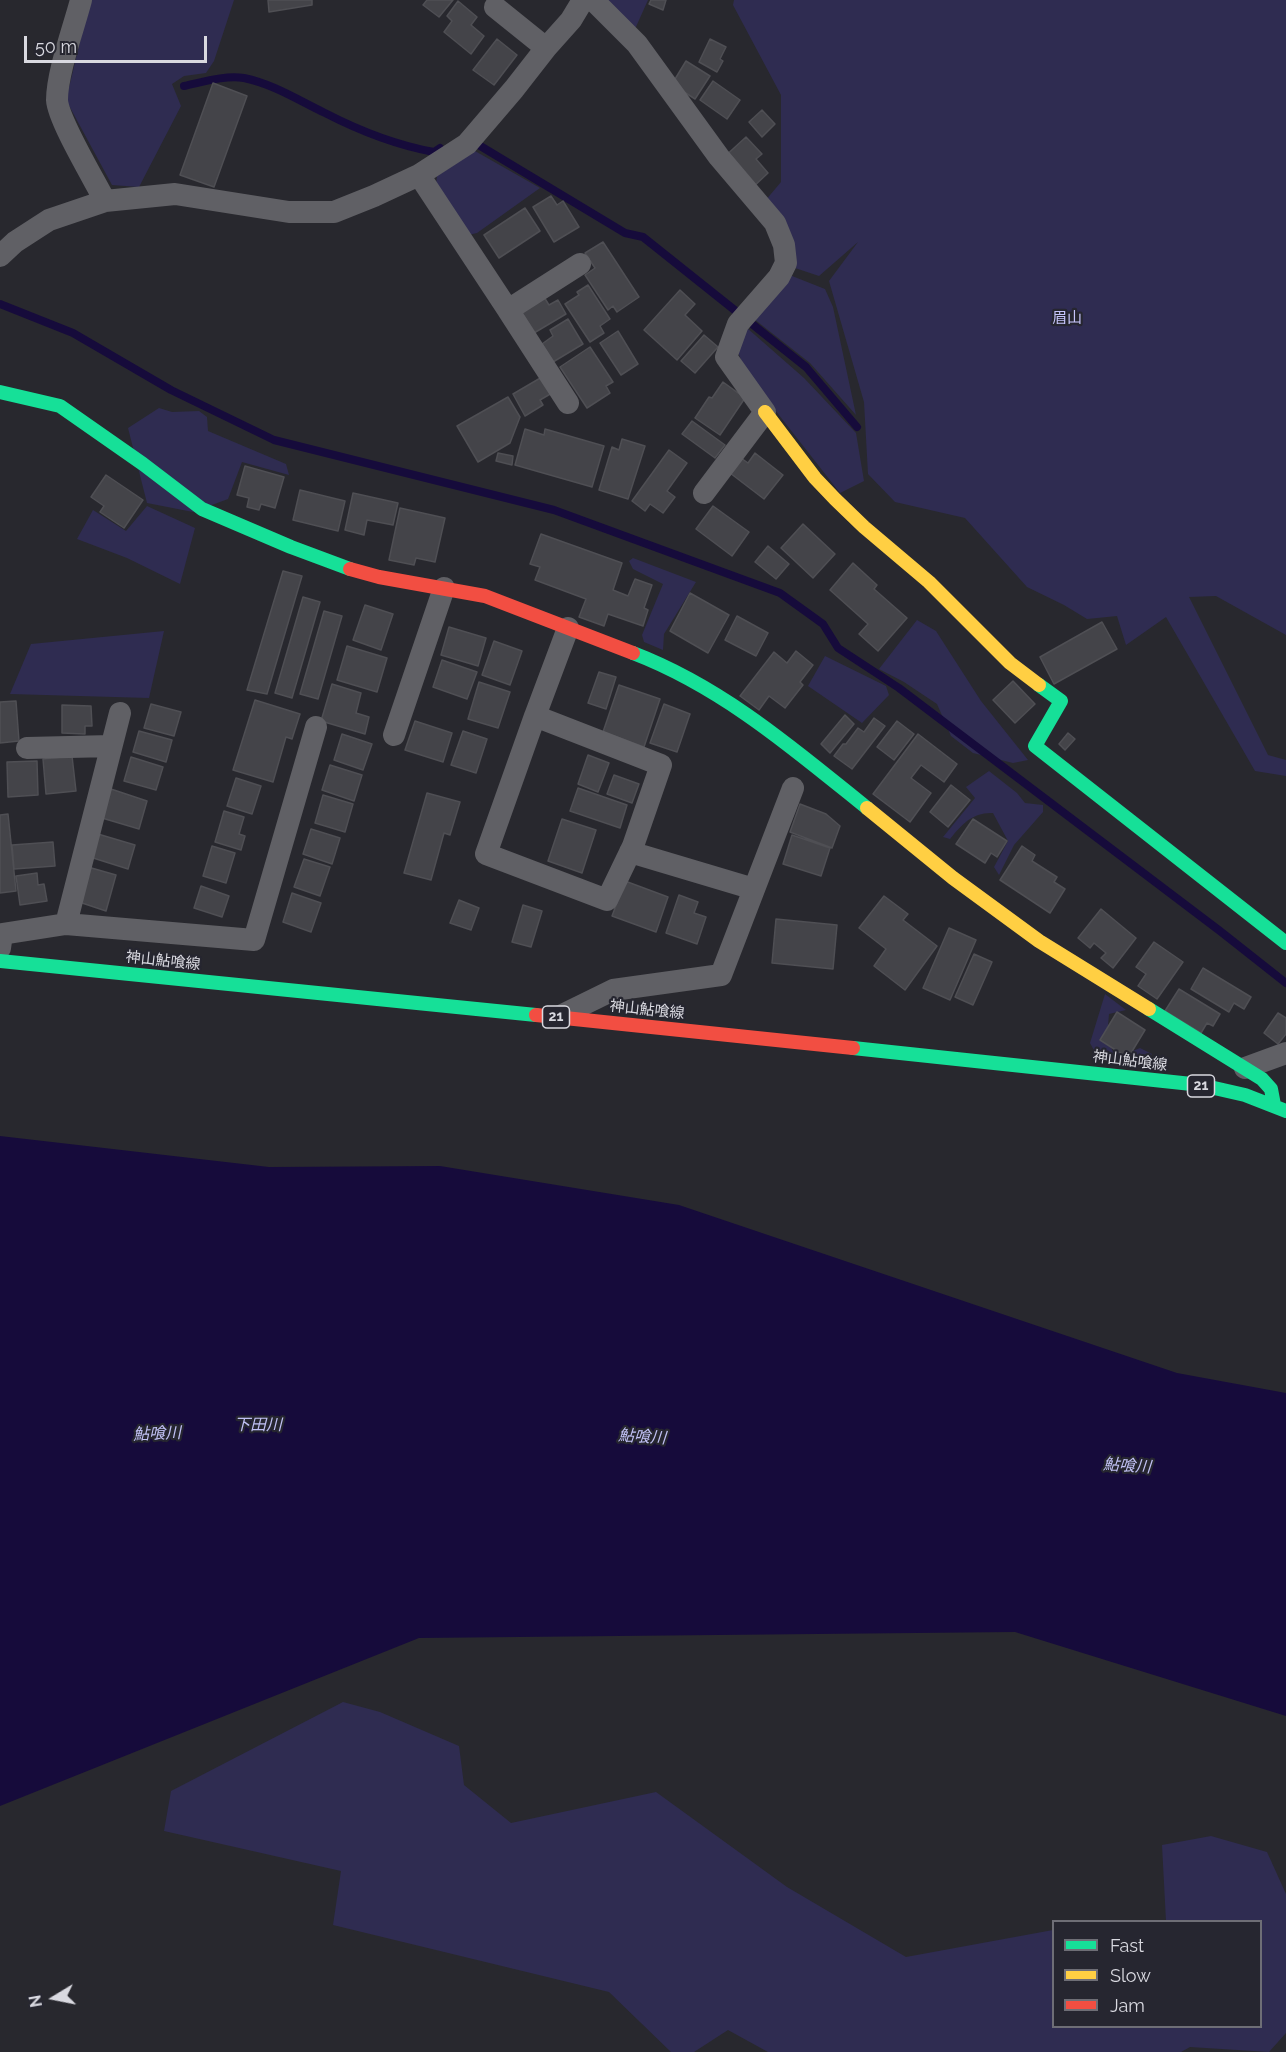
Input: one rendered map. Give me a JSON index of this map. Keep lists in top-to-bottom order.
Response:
{
  "streets": {
    "street": ["神山鮎喰線", "21"]
  },
  "water": ["下田川", "鮎喰川"],
  "parks": ["眉山"],
  "legend": ["Fast", "Slow", "Jam"],
  "scale_bar": "50 m",
  "north": "left"
}
